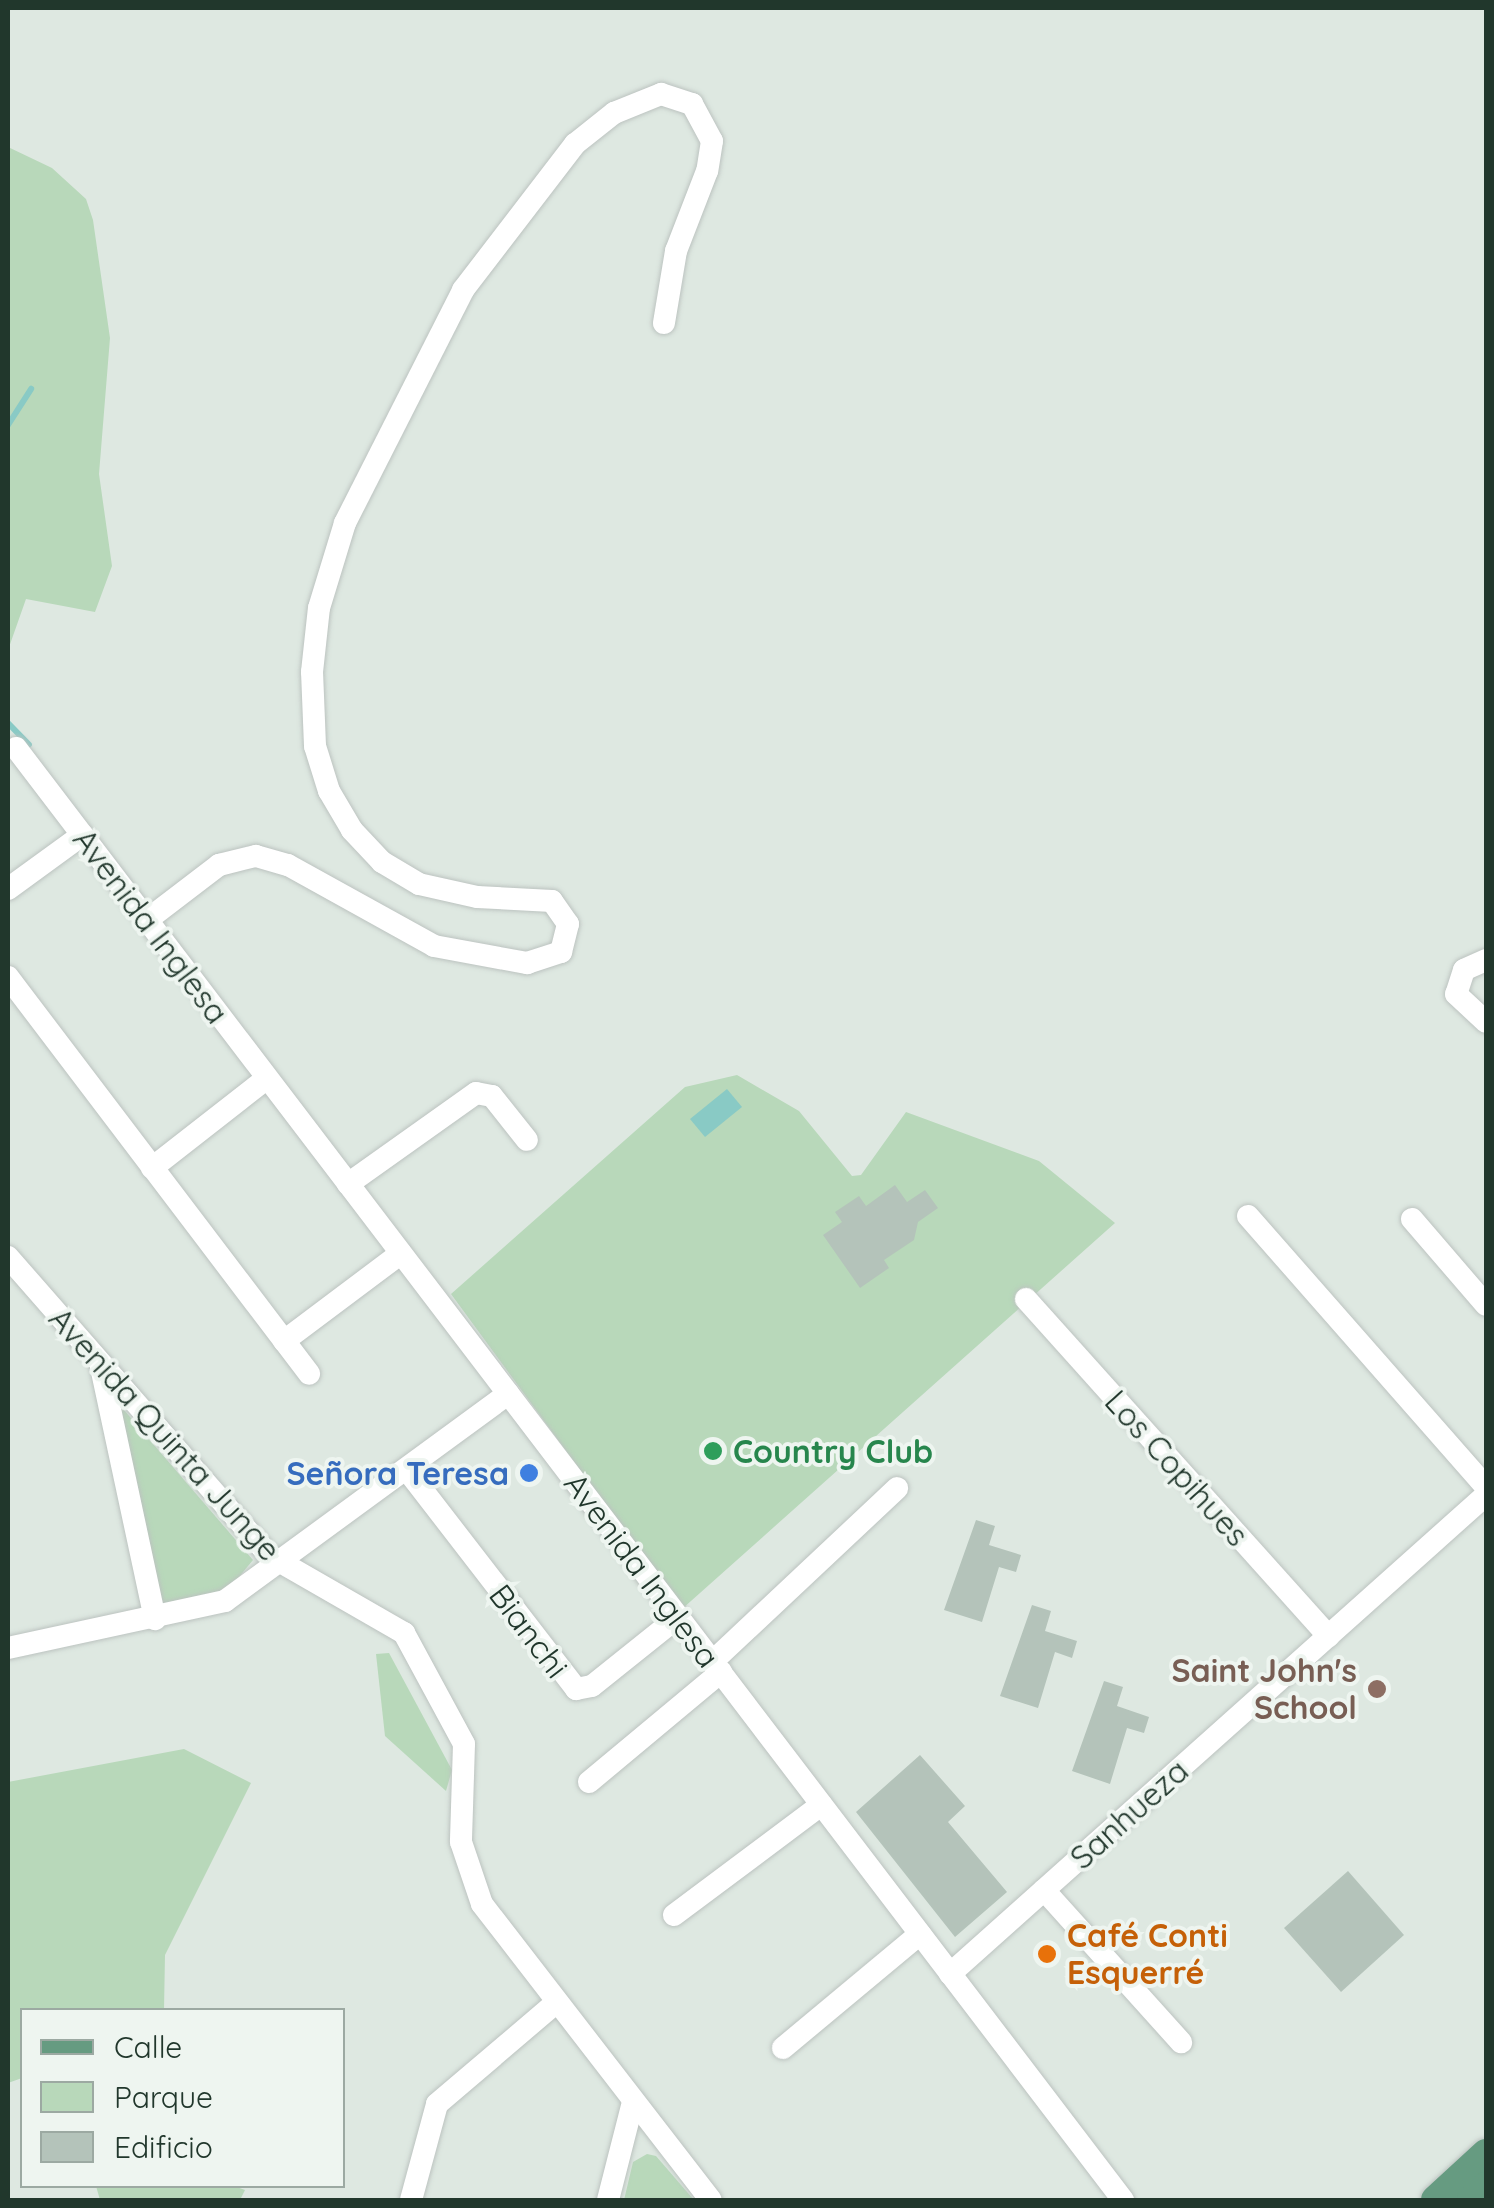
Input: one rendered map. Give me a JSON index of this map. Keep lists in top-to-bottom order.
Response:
{
  "streets": {
    "street": [
      "Avenida Inglesa",
      "Avenida Quinta Junge",
      "Los Copihues",
      "Bianchi",
      "Sanhueza"
    ]
  },
  "crossings": [
    ["Avenida Inglesa", "Bianchi"],
    ["Avenida Inglesa", "Sanhueza"],
    ["Los Copihues", "Sanhueza"]
  ],
  "places": [
    "Country Club",
    "Señora Teresa",
    "Saint John's School",
    "Café Conti Esquerré"
  ],
  "legend": ["Calle", "Parque", "Edificio"]
}
